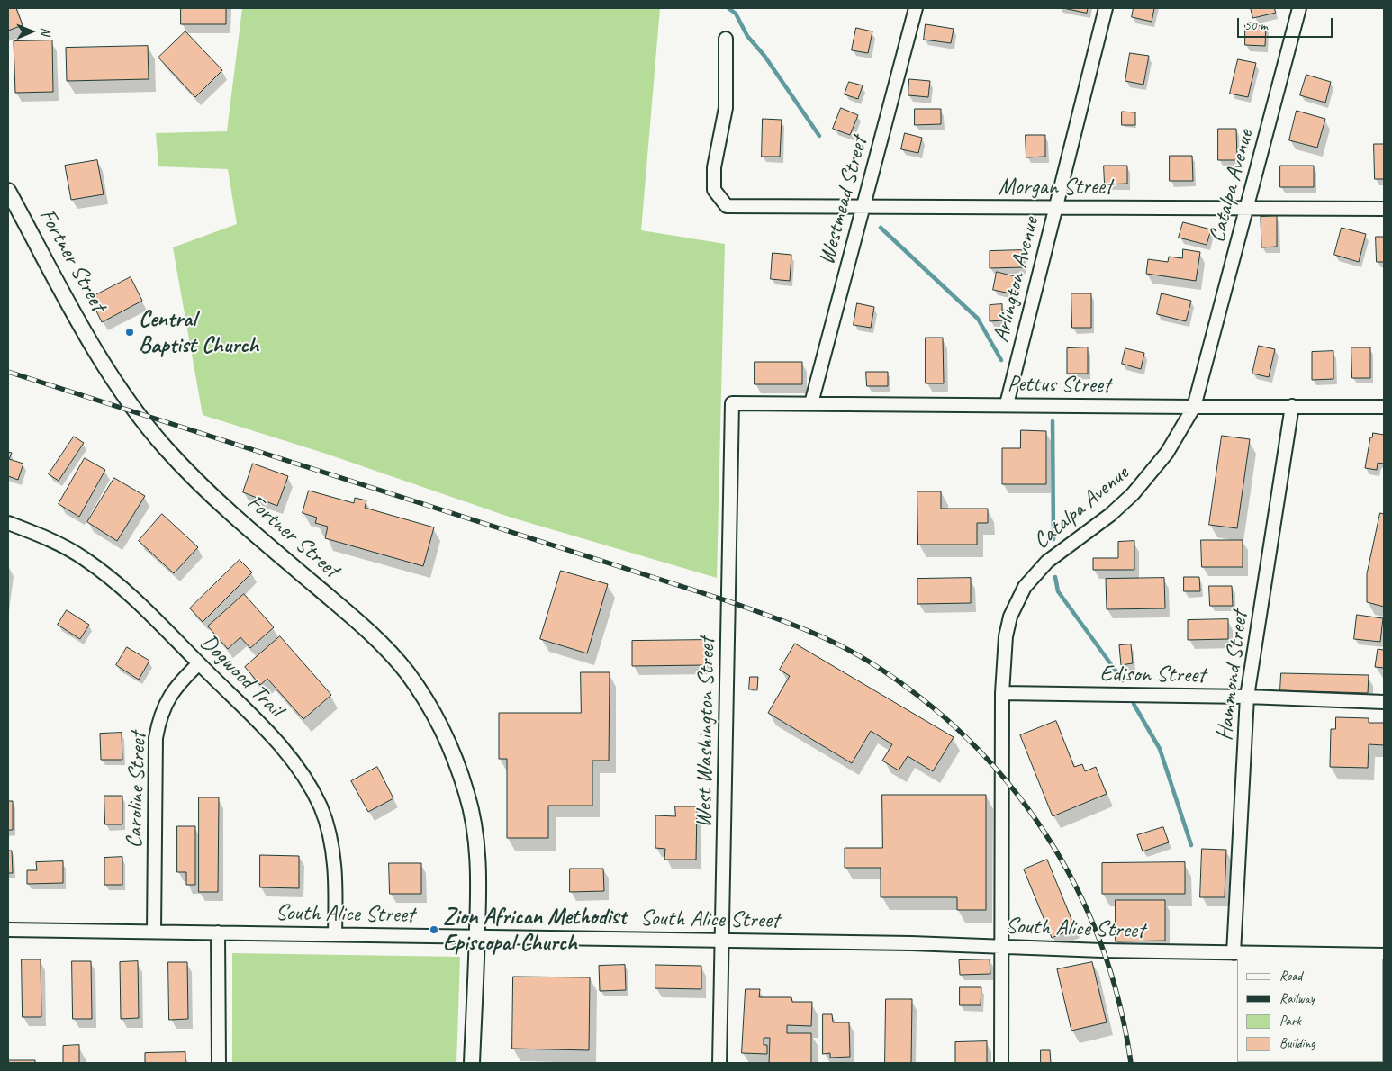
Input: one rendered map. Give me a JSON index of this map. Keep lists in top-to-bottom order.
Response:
{
  "streets": {
    "street": [
      "Catalpa Avenue",
      "Morgan Street",
      "Westmead Street",
      "Fortner Street",
      "Arlington Avenue",
      "Pettus Street",
      "Edison Street",
      "Dogwood Trail",
      "Hammond Street",
      "West Washington Street",
      "Caroline Street",
      "South Alice Street"
    ]
  },
  "crossings": [
    ["Catalpa Avenue", "Morgan Street"],
    ["Catalpa Avenue", "Pettus Street"],
    ["Catalpa Avenue", "Edison Street"],
    ["Catalpa Avenue", "South Alice Street"],
    ["Morgan Street", "Westmead Street"],
    ["Morgan Street", "Arlington Avenue"],
    ["Westmead Street", "Pettus Street"],
    ["Fortner Street", "South Alice Street"],
    ["Arlington Avenue", "Pettus Street"],
    ["Pettus Street", "Hammond Street"],
    ["Pettus Street", "West Washington Street"],
    ["Edison Street", "Hammond Street"],
    ["Dogwood Trail", "Caroline Street"],
    ["Dogwood Trail", "South Alice Street"],
    ["Hammond Street", "South Alice Street"],
    ["West Washington Street", "South Alice Street"],
    ["Caroline Street", "South Alice Street"]
  ],
  "places": ["Central Baptist Church", "Zion African Methodist Episcopal Church"],
  "legend": [
    "Road",
    "Railway",
    "Park",
    "Building"
  ],
  "scale_bar": "50 m",
  "north": "right"
}
